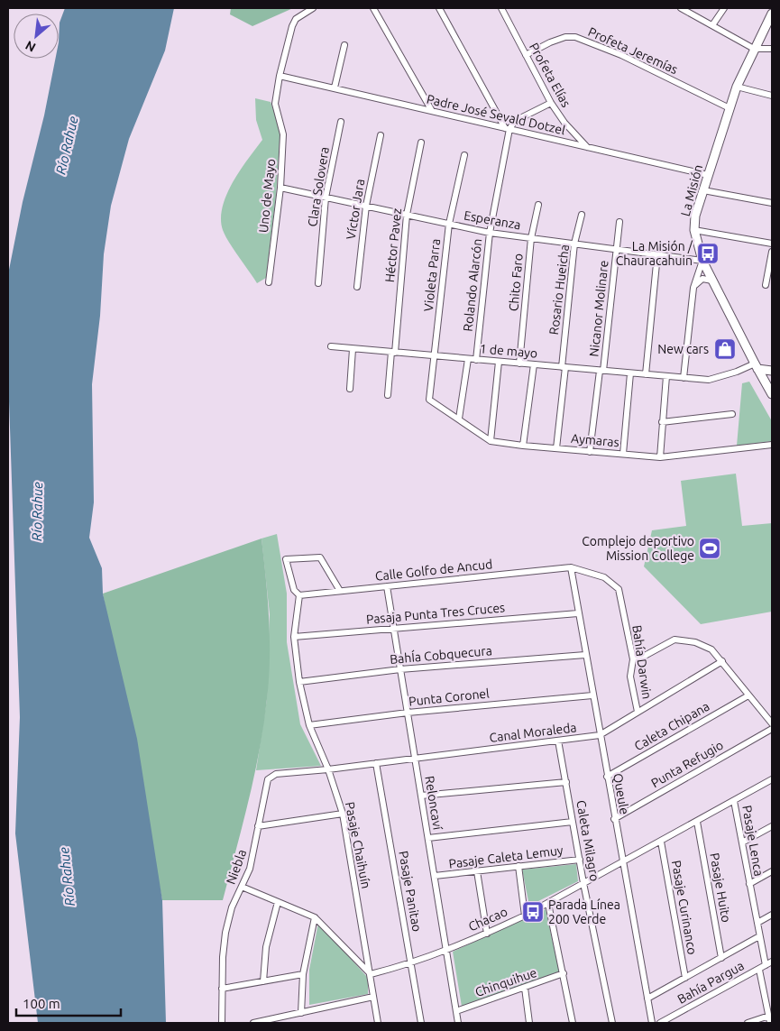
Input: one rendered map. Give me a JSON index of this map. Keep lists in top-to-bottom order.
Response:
{
  "streets": {
    "street": [
      "Profeta Jeremías",
      "Profeta Elías",
      "Padre José Sevald Dotzel",
      "Clara Solovera",
      "La Misión",
      "Uno de Mayo",
      "Víctor Jara",
      "Esperanza",
      "Héctor Pavez",
      "Violeta Parra",
      "Chito Faro",
      "Rolando Alarcón",
      "Rosario Hueicha",
      "Nicanor Molinare",
      "1 de mayo",
      "Aymaras",
      "Calle Golfo de Ancud",
      "Pasaja Punta Tres Cruces",
      "BahÍa Cobquecura",
      "Bahía Darwin",
      "Punta Coronel",
      "Caleta Chipana",
      "Canal Moraleda",
      "Punta Refugio",
      "Queule",
      "Reloncaví",
      "Caleta Milagro",
      "Pasaje Lenca",
      "Pasaje Chaihuín",
      "Pasaje Caleta Lemuy",
      "Niebla",
      "Pasaje Huito",
      "Pasaje Panitao",
      "Pasaje Curinanco",
      "Chacao",
      "Chinquihue",
      "Bahía Pargua"
    ]
  },
  "crossings": [
    ["Profeta Jeremías", "Profeta Elías"],
    ["Profeta Jeremías", "La Misión"],
    ["Profeta Elías", "Padre José Sevald Dotzel"],
    ["Padre José Sevald Dotzel", "La Misión"],
    ["Padre José Sevald Dotzel", "Uno de Mayo"],
    ["Padre José Sevald Dotzel", "Rolando Alarcón"],
    ["Clara Solovera", "Esperanza"],
    ["La Misión", "Esperanza"],
    ["La Misión", "1 de mayo"],
    ["Uno de Mayo", "Esperanza"],
    ["Víctor Jara", "Esperanza"],
    ["Esperanza", "Héctor Pavez"],
    ["Esperanza", "Violeta Parra"],
    ["Esperanza", "Chito Faro"],
    ["Esperanza", "Rolando Alarcón"],
    ["Esperanza", "Rosario Hueicha"],
    ["Esperanza", "Nicanor Molinare"],
    ["Héctor Pavez", "1 de mayo"],
    ["Violeta Parra", "1 de mayo"],
    ["Chito Faro", "1 de mayo"],
    ["Rolando Alarcón", "1 de mayo"],
    ["Rosario Hueicha", "1 de mayo"],
    ["Rosario Hueicha", "Aymaras"],
    ["Nicanor Molinare", "1 de mayo"],
    ["Nicanor Molinare", "Aymaras"],
    ["Calle Golfo de Ancud", "Bahía Darwin"],
    ["Calle Golfo de Ancud", "Queule"],
    ["Calle Golfo de Ancud", "Reloncaví"],
    ["Calle Golfo de Ancud", "Pasaje Chaihuín"],
    ["Pasaja Punta Tres Cruces", "Queule"],
    ["Pasaja Punta Tres Cruces", "Reloncaví"],
    ["Pasaja Punta Tres Cruces", "Pasaje Chaihuín"],
    ["BahÍa Cobquecura", "Queule"],
    ["BahÍa Cobquecura", "Reloncaví"],
    ["BahÍa Cobquecura", "Pasaje Chaihuín"],
    ["Bahía Darwin", "Canal Moraleda"],
    ["Bahía Darwin", "Queule"],
    ["Punta Coronel", "Queule"],
    ["Punta Coronel", "Reloncaví"],
    ["Punta Coronel", "Pasaje Chaihuín"],
    ["Caleta Chipana", "Queule"],
    ["Canal Moraleda", "Queule"],
    ["Canal Moraleda", "Reloncaví"],
    ["Canal Moraleda", "Caleta Milagro"],
    ["Canal Moraleda", "Pasaje Chaihuín"],
    ["Canal Moraleda", "Niebla"],
    ["Canal Moraleda", "Pasaje Panitao"],
    ["Punta Refugio", "Queule"],
    ["Queule", "Chacao"],
    ["Reloncaví", "Pasaje Caleta Lemuy"],
    ["Reloncaví", "Chacao"],
    ["Reloncaví", "Chinquihue"],
    ["Caleta Milagro", "Pasaje Caleta Lemuy"],
    ["Caleta Milagro", "Chacao"],
    ["Pasaje Lenca", "Chacao"],
    ["Pasaje Lenca", "Bahía Pargua"],
    ["Pasaje Chaihuín", "Niebla"],
    ["Pasaje Chaihuín", "Chacao"],
    ["Pasaje Huito", "Chacao"],
    ["Pasaje Panitao", "Chacao"],
    ["Pasaje Curinanco", "Chacao"]
  ],
  "water": ["Río Rahue"],
  "places": {
    "bus stop": ["La Misión / Chauracahuin", "Parada Línea 200 Verde"],
    "shop": ["New cars"],
    "sports": ["Complejo deportivo Mission College"]
  },
  "scale_bar": "100 m",
  "north": "bottom left"
}
